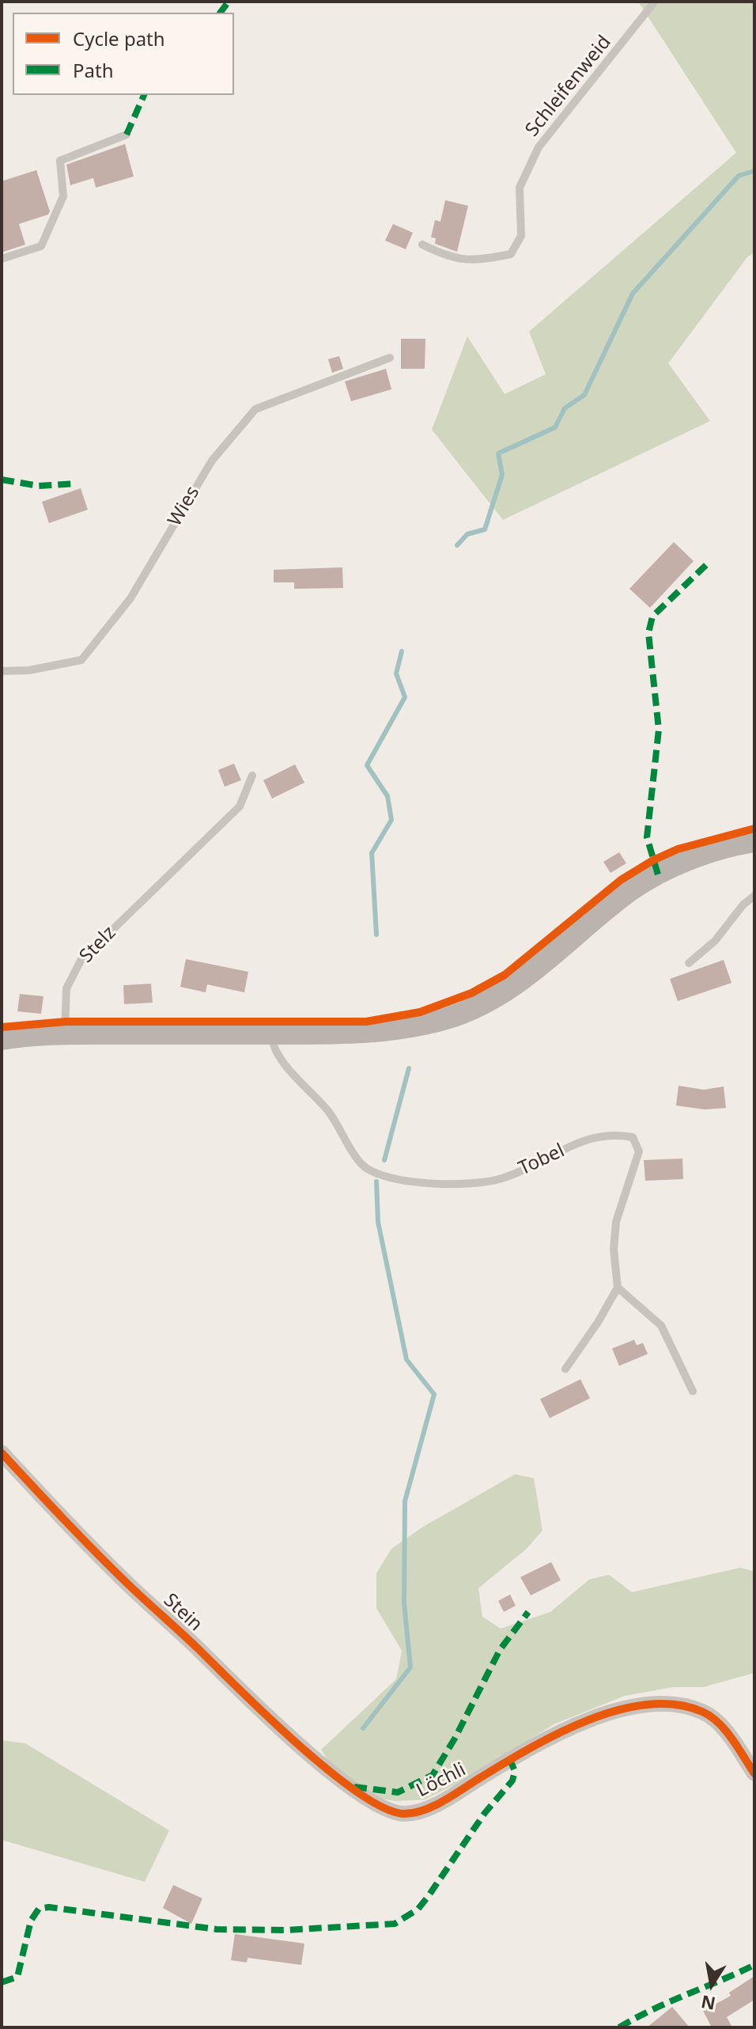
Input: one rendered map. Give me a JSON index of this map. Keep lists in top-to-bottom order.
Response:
{
  "streets": {
    "street": ["Stein", "Löchli"],
    "lane": [
      "Schleifenweid",
      "Wies",
      "Stelz",
      "Tobel"
    ]
  },
  "crossings": [
    ["Stein", "Löchli"]
  ],
  "legend": ["Cycle path", "Path"],
  "north": "bottom"
}
